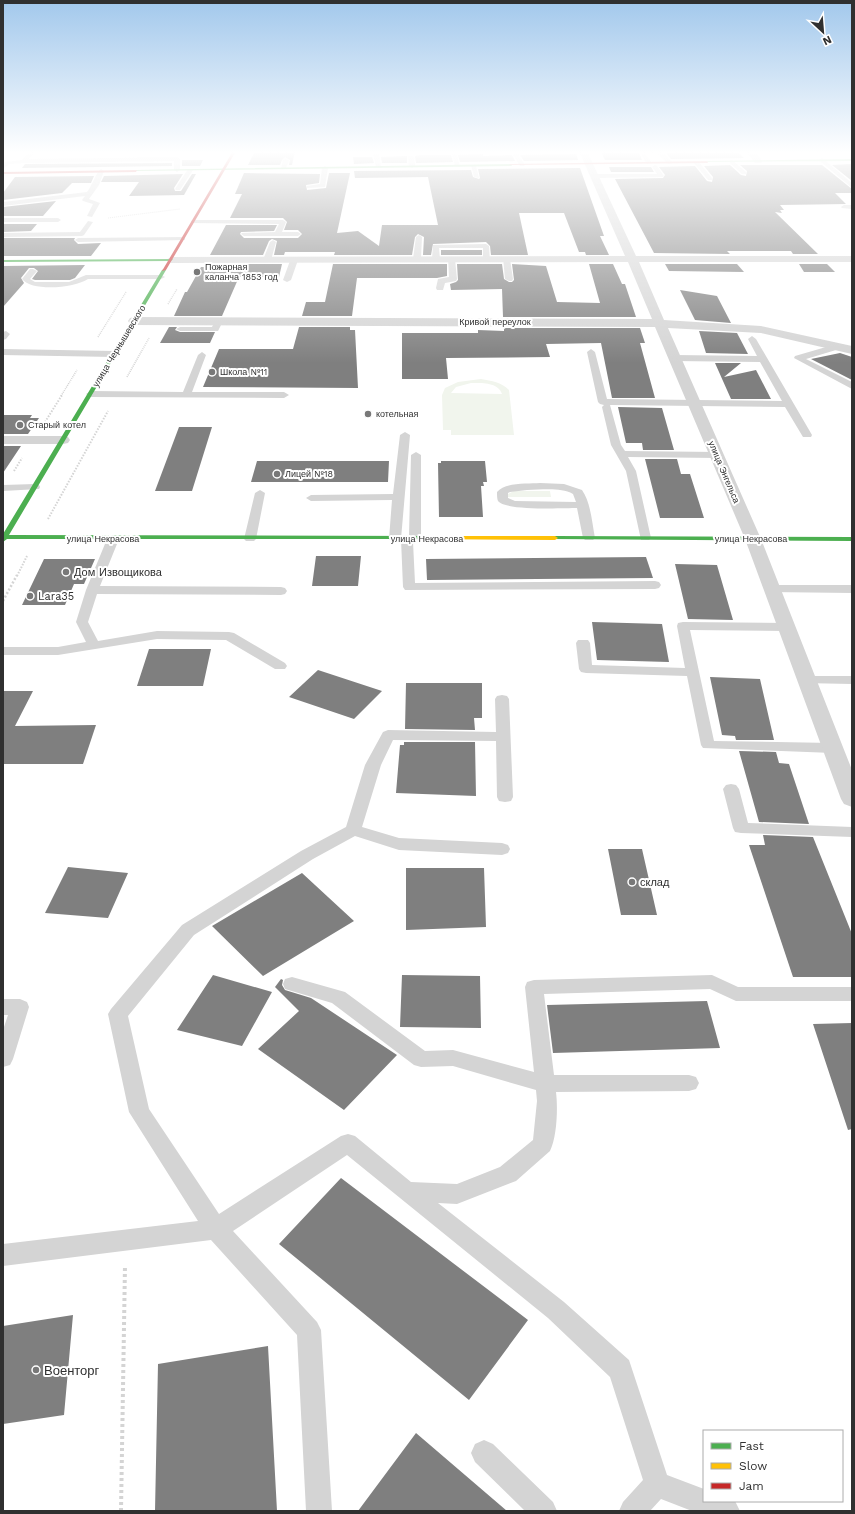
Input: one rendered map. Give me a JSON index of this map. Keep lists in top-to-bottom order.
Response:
{
  "streets": {
    "street": [
      "Кривой переулок",
      "улица Чернышевского",
      "улица Энгельса",
      "улица Некрасова"
    ]
  },
  "crossings": [
    ["Кривой переулок", "улица Чернышевского"],
    ["Кривой переулок", "улица Энгельса"],
    ["улица Чернышевского", "улица Некрасова"],
    ["улица Энгельса", "улица Некрасова"]
  ],
  "places": [
    "Пожарная каланча 1853 год",
    "Школа №11",
    "котельная",
    "Старый котел",
    "Лицей №18",
    "Дом Извощикова",
    "Lara35",
    "склад",
    "Военторг"
  ],
  "legend": ["Fast", "Slow", "Jam"],
  "north": "bottom right"
}
